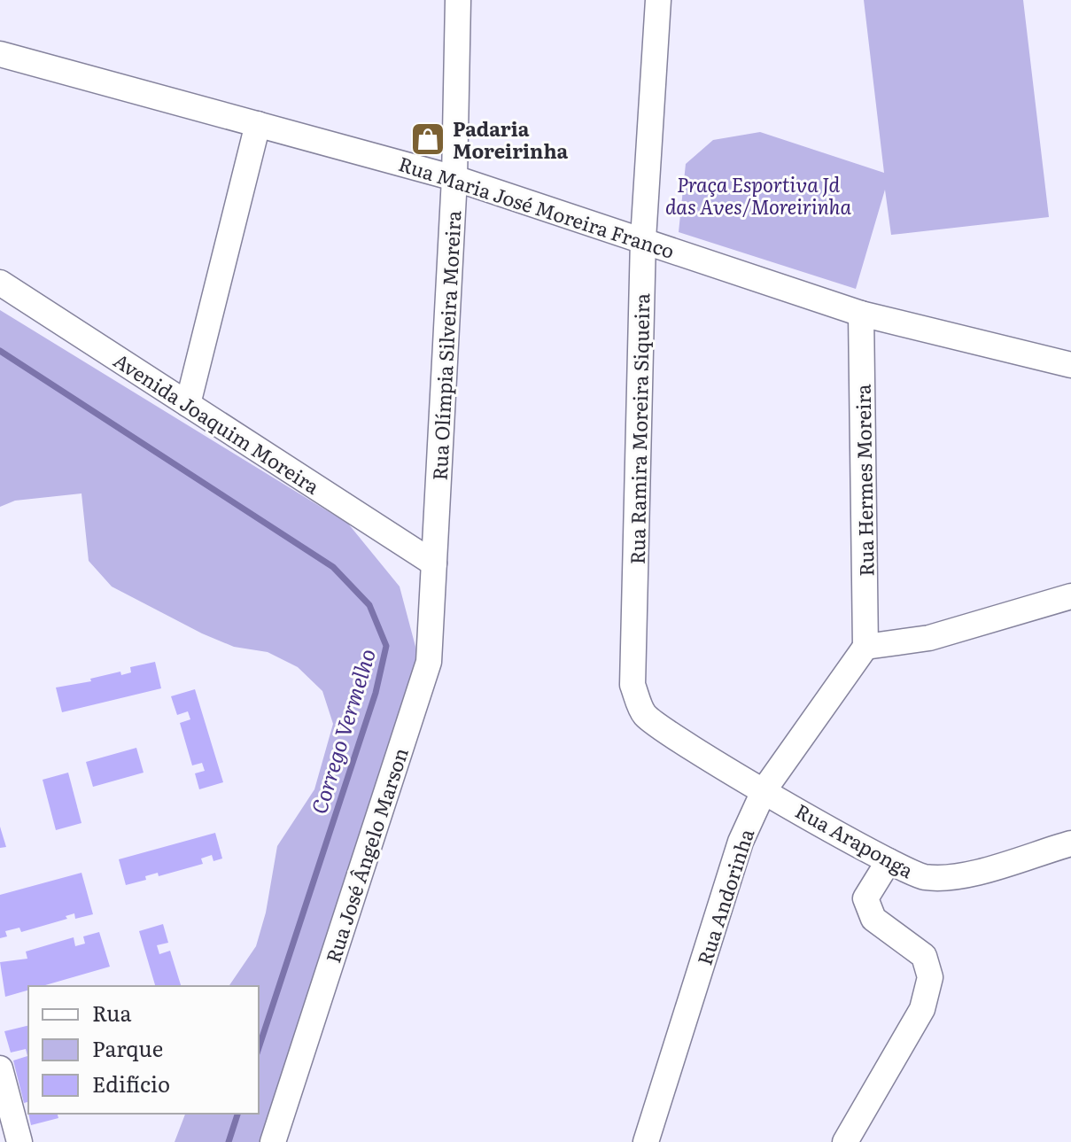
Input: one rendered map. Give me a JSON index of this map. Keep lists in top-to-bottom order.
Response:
{
  "streets": {
    "street": [
      "Rua Maria José Moreira Franco",
      "Rua Olímpia Silveira Moreira",
      "Avenida Joaquim Moreira",
      "Rua Ramira Moreira Siqueira",
      "Rua Hermes Moreira",
      "Rua Araponga",
      "Rua José Ângelo Marson",
      "Rua Andorinha"
    ]
  },
  "crossings": [
    ["Rua Maria José Moreira Franco", "Rua Olímpia Silveira Moreira"],
    ["Rua Maria José Moreira Franco", "Rua Ramira Moreira Siqueira"],
    ["Rua Maria José Moreira Franco", "Rua Hermes Moreira"],
    ["Rua Olímpia Silveira Moreira", "Avenida Joaquim Moreira"],
    ["Rua Olímpia Silveira Moreira", "Rua José Ângelo Marson"],
    ["Avenida Joaquim Moreira", "Rua José Ângelo Marson"],
    ["Rua Ramira Moreira Siqueira", "Rua Araponga"],
    ["Rua Ramira Moreira Siqueira", "Rua Andorinha"],
    ["Rua Hermes Moreira", "Rua Andorinha"],
    ["Rua Araponga", "Rua Andorinha"]
  ],
  "water": ["Corrego Vermelho"],
  "parks": ["Praça Esportiva Jd das Aves/Moreirinha"],
  "places": {
    "shop": ["Padaria Moreirinha"]
  },
  "legend": ["Rua", "Parque", "Edifício"]
}
